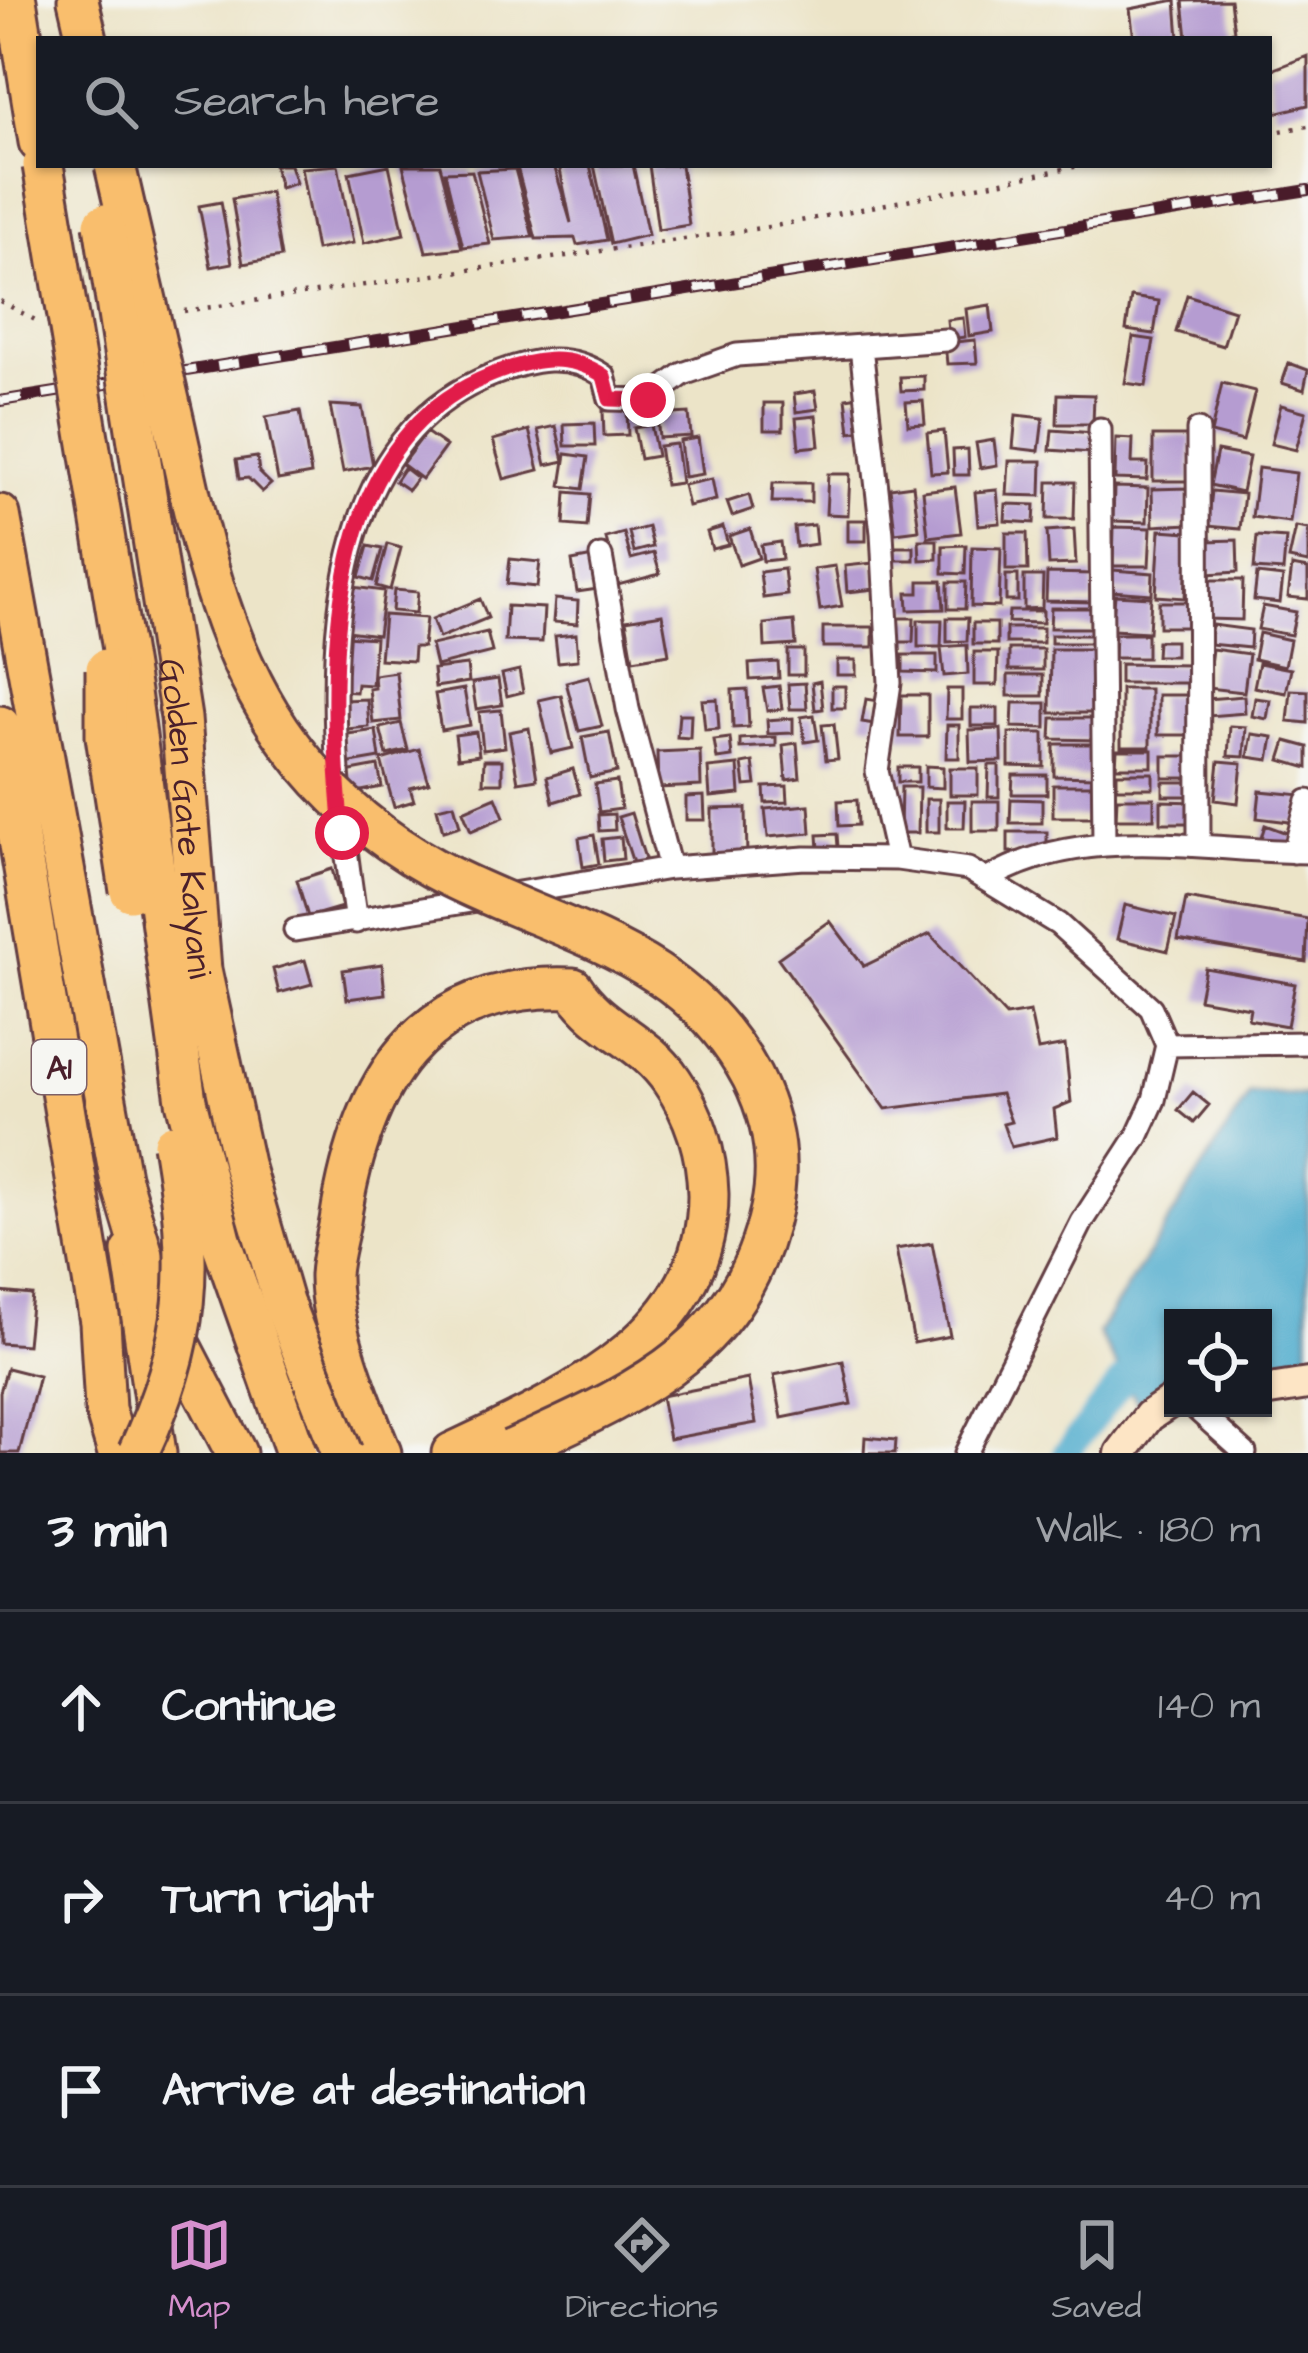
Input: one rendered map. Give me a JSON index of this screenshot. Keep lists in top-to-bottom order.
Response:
{
  "streets": {
    "highway": ["Golden Gate Kalyani", "A1"]
  },
  "page": {
    "search": "Search here",
    "heading": ["3 min", "Walk · 180 m"],
    "list": [
      ["Continue", "140 m"],
      ["Turn right", "40 m"],
      "Arrive at destination"
    ],
    "nav": ["Map", "Directions", "Saved"]
  }
}
